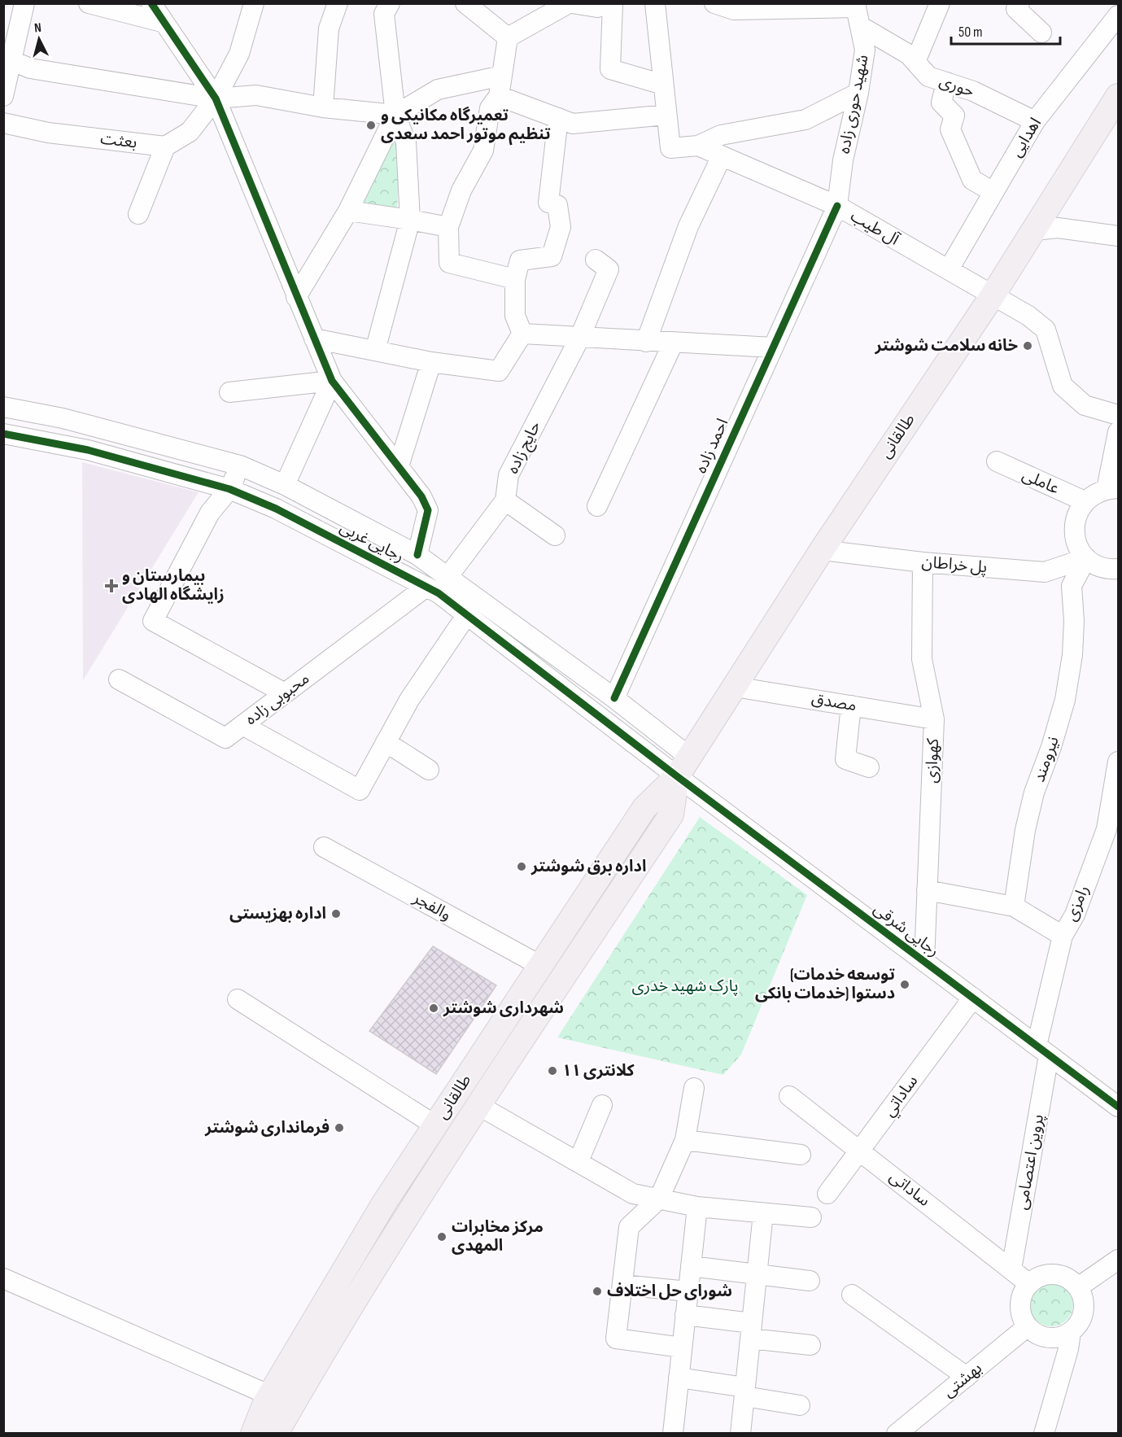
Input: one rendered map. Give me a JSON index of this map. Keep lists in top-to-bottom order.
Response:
{
  "streets": {
    "main road": ["طالقانی"],
    "street": [
      "حوری",
      "شهید حوری زاده",
      "اهدایی",
      "بعثت",
      "آل طیب",
      "احمد زاده",
      "حایج زاده",
      "عاملی",
      "رجایی غربی",
      "پل خراطان",
      "محبوبی زاده",
      "مصدق",
      "نیرومند",
      "کهوازی",
      "رامزی",
      "والفجر",
      "رجایی شرقی",
      "ساداتي",
      "پروین اعتصامی",
      "ساداتی",
      "بهشتی"
    ]
  },
  "crossings": [
    ["حوری", "شهید حوری زاده"],
    ["حوری", "اهدایی"],
    ["شهید حوری زاده", "آل طیب"],
    ["شهید حوری زاده", "احمد زاده"],
    ["اهدایی", "آل طیب"],
    ["آل طیب", "طالقانی"],
    ["آل طیب", "احمد زاده"],
    ["طالقانی", "رجایی غربی"],
    ["طالقانی", "پل خراطان"],
    ["طالقانی", "مصدق"],
    ["طالقانی", "والفجر"],
    ["طالقانی", "رجایی شرقی"],
    ["احمد زاده", "رجایی غربی"],
    ["حایج زاده", "رجایی غربی"],
    ["رجایی غربی", "محبوبی زاده"],
    ["رجایی غربی", "رجایی شرقی"],
    ["پل خراطان", "نیرومند"],
    ["پل خراطان", "کهوازی"],
    ["مصدق", "کهوازی"],
    ["کهوازی", "رجایی شرقی"],
    ["رامزی", "رجایی شرقی"],
    ["رامزی", "پروین اعتصامی"],
    ["رجایی شرقی", "ساداتي"],
    ["رجایی شرقی", "پروین اعتصامی"],
    ["ساداتي", "ساداتی"],
    ["پروین اعتصامی", "ساداتی"],
    ["ساداتی", "بهشتی"]
  ],
  "parks": ["پارک شهید خدری"],
  "places": {
    "other": [
      "تعمیرگاه مکانیکی و تنظیم موتور احمد سعدی",
      "خانه سلامت شوشتر",
      "اداره برق شوشتر",
      "اداره بهزیستی",
      "(توسعه خدمات دستوا (خدمات بانکی",
      "شهرداری شوشتر",
      "کلانتری ۱۱",
      "فرمانداری شوشتر",
      "مرکز مخابرات المهدی",
      "شورای حل اختلاف"
    ],
    "health": ["بیمارستان و زایشگاه الهادی"]
  },
  "scale_bar": "50 m",
  "north": "top"
}
